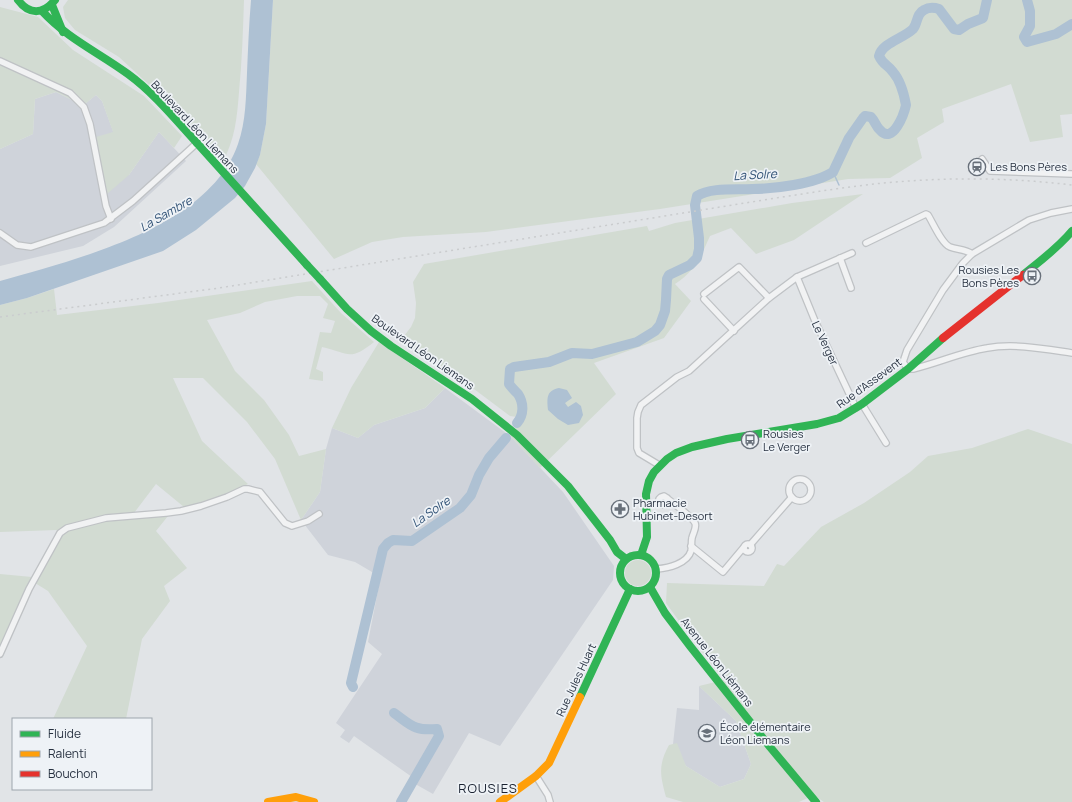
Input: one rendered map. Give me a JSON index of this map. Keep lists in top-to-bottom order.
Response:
{
  "streets": {
    "main road": [
      "Boulevard Léon Liemans",
      "Rue d'Assevent",
      "Avenue Léon Liémans",
      "Rue Jules Huart"
    ],
    "street": ["Le Verger"]
  },
  "crossings": [
    ["Boulevard Léon Liemans", "Rue d'Assevent"],
    ["Boulevard Léon Liemans", "Avenue Léon Liémans"],
    ["Boulevard Léon Liemans", "Rue Jules Huart"],
    ["Le Verger", "Rue d'Assevent"],
    ["Rue d'Assevent", "Avenue Léon Liémans"],
    ["Rue d'Assevent", "Rue Jules Huart"],
    ["Avenue Léon Liémans", "Rue Jules Huart"]
  ],
  "districts": ["ROUSIES"],
  "water": ["La Solre", "La Sambre"],
  "places": {
    "station": ["Les Bons Pères"],
    "bus stop": ["Rousies Les Bons Pères", "Rousies Le Verger"],
    "pharmacy": ["Pharmacie Hubinet-Desort"],
    "school or university": ["École élémentaire Léon Liemans"]
  },
  "legend": ["Fluide", "Ralenti", "Bouchon"]
}
